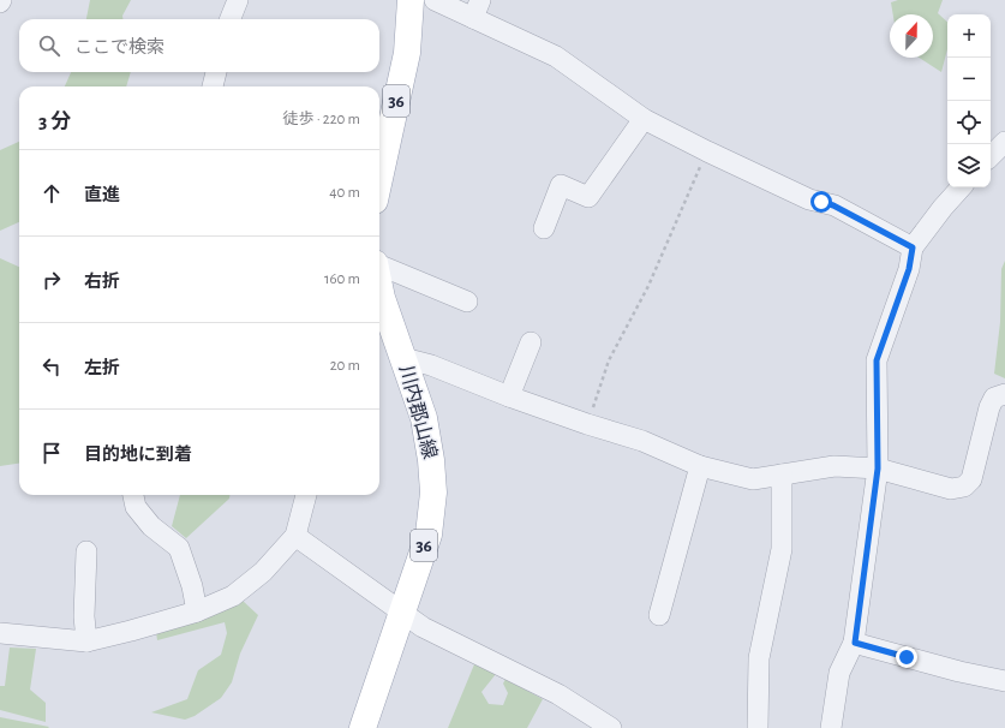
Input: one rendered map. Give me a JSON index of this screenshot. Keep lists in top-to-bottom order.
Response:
{
  "streets": {
    "main road": ["36", "川内郡山線"]
  },
  "north": "top",
  "page": {
    "map_buttons": ["+", "−"],
    "search": "ここで検索",
    "heading": ["3 分", "徒歩 · 220 m"],
    "list": [
      ["直進", "40 m"],
      ["右折", "160 m"],
      ["左折", "20 m"],
      "目的地に到着"
    ]
  }
}
